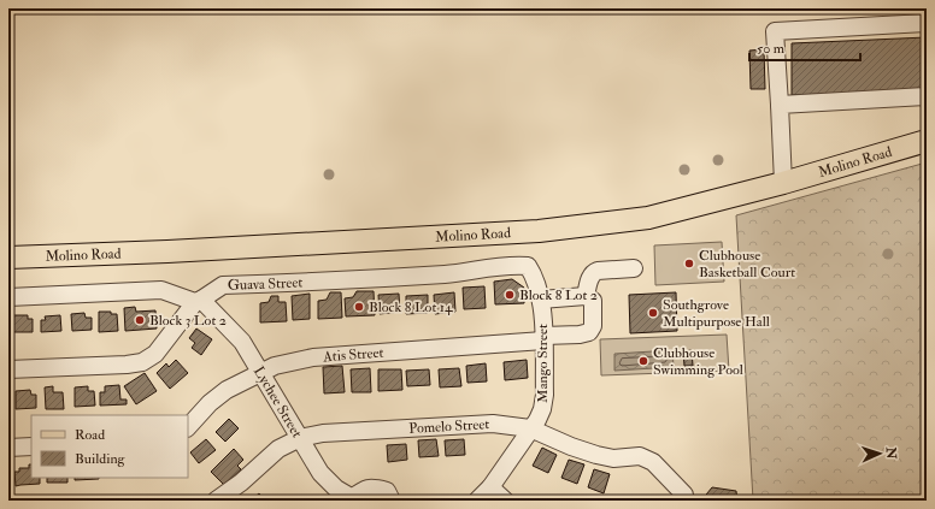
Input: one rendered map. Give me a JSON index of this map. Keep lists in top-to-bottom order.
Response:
{
  "streets": {
    "main road": ["Molino Road"],
    "street": [
      "Guava Street",
      "Atis Street",
      "Mango Street",
      "Lychee Street",
      "Pomelo Street"
    ]
  },
  "crossings": [
    ["Guava Street", "Mango Street"],
    ["Guava Street", "Lychee Street"],
    ["Atis Street", "Mango Street"],
    ["Atis Street", "Lychee Street"],
    ["Mango Street", "Pomelo Street"],
    ["Lychee Street", "Pomelo Street"]
  ],
  "places": [
    "Clubhouse Basketball Court",
    "Block 8 Lot 2",
    "Block 8 Lot 14",
    "Southgrove Multipurpose Hall",
    "Block 3 Lot 2",
    "Clubhouse Swimming Pool"
  ],
  "legend": ["Road", "Building"],
  "scale_bar": "50 m",
  "north": "right"
}
